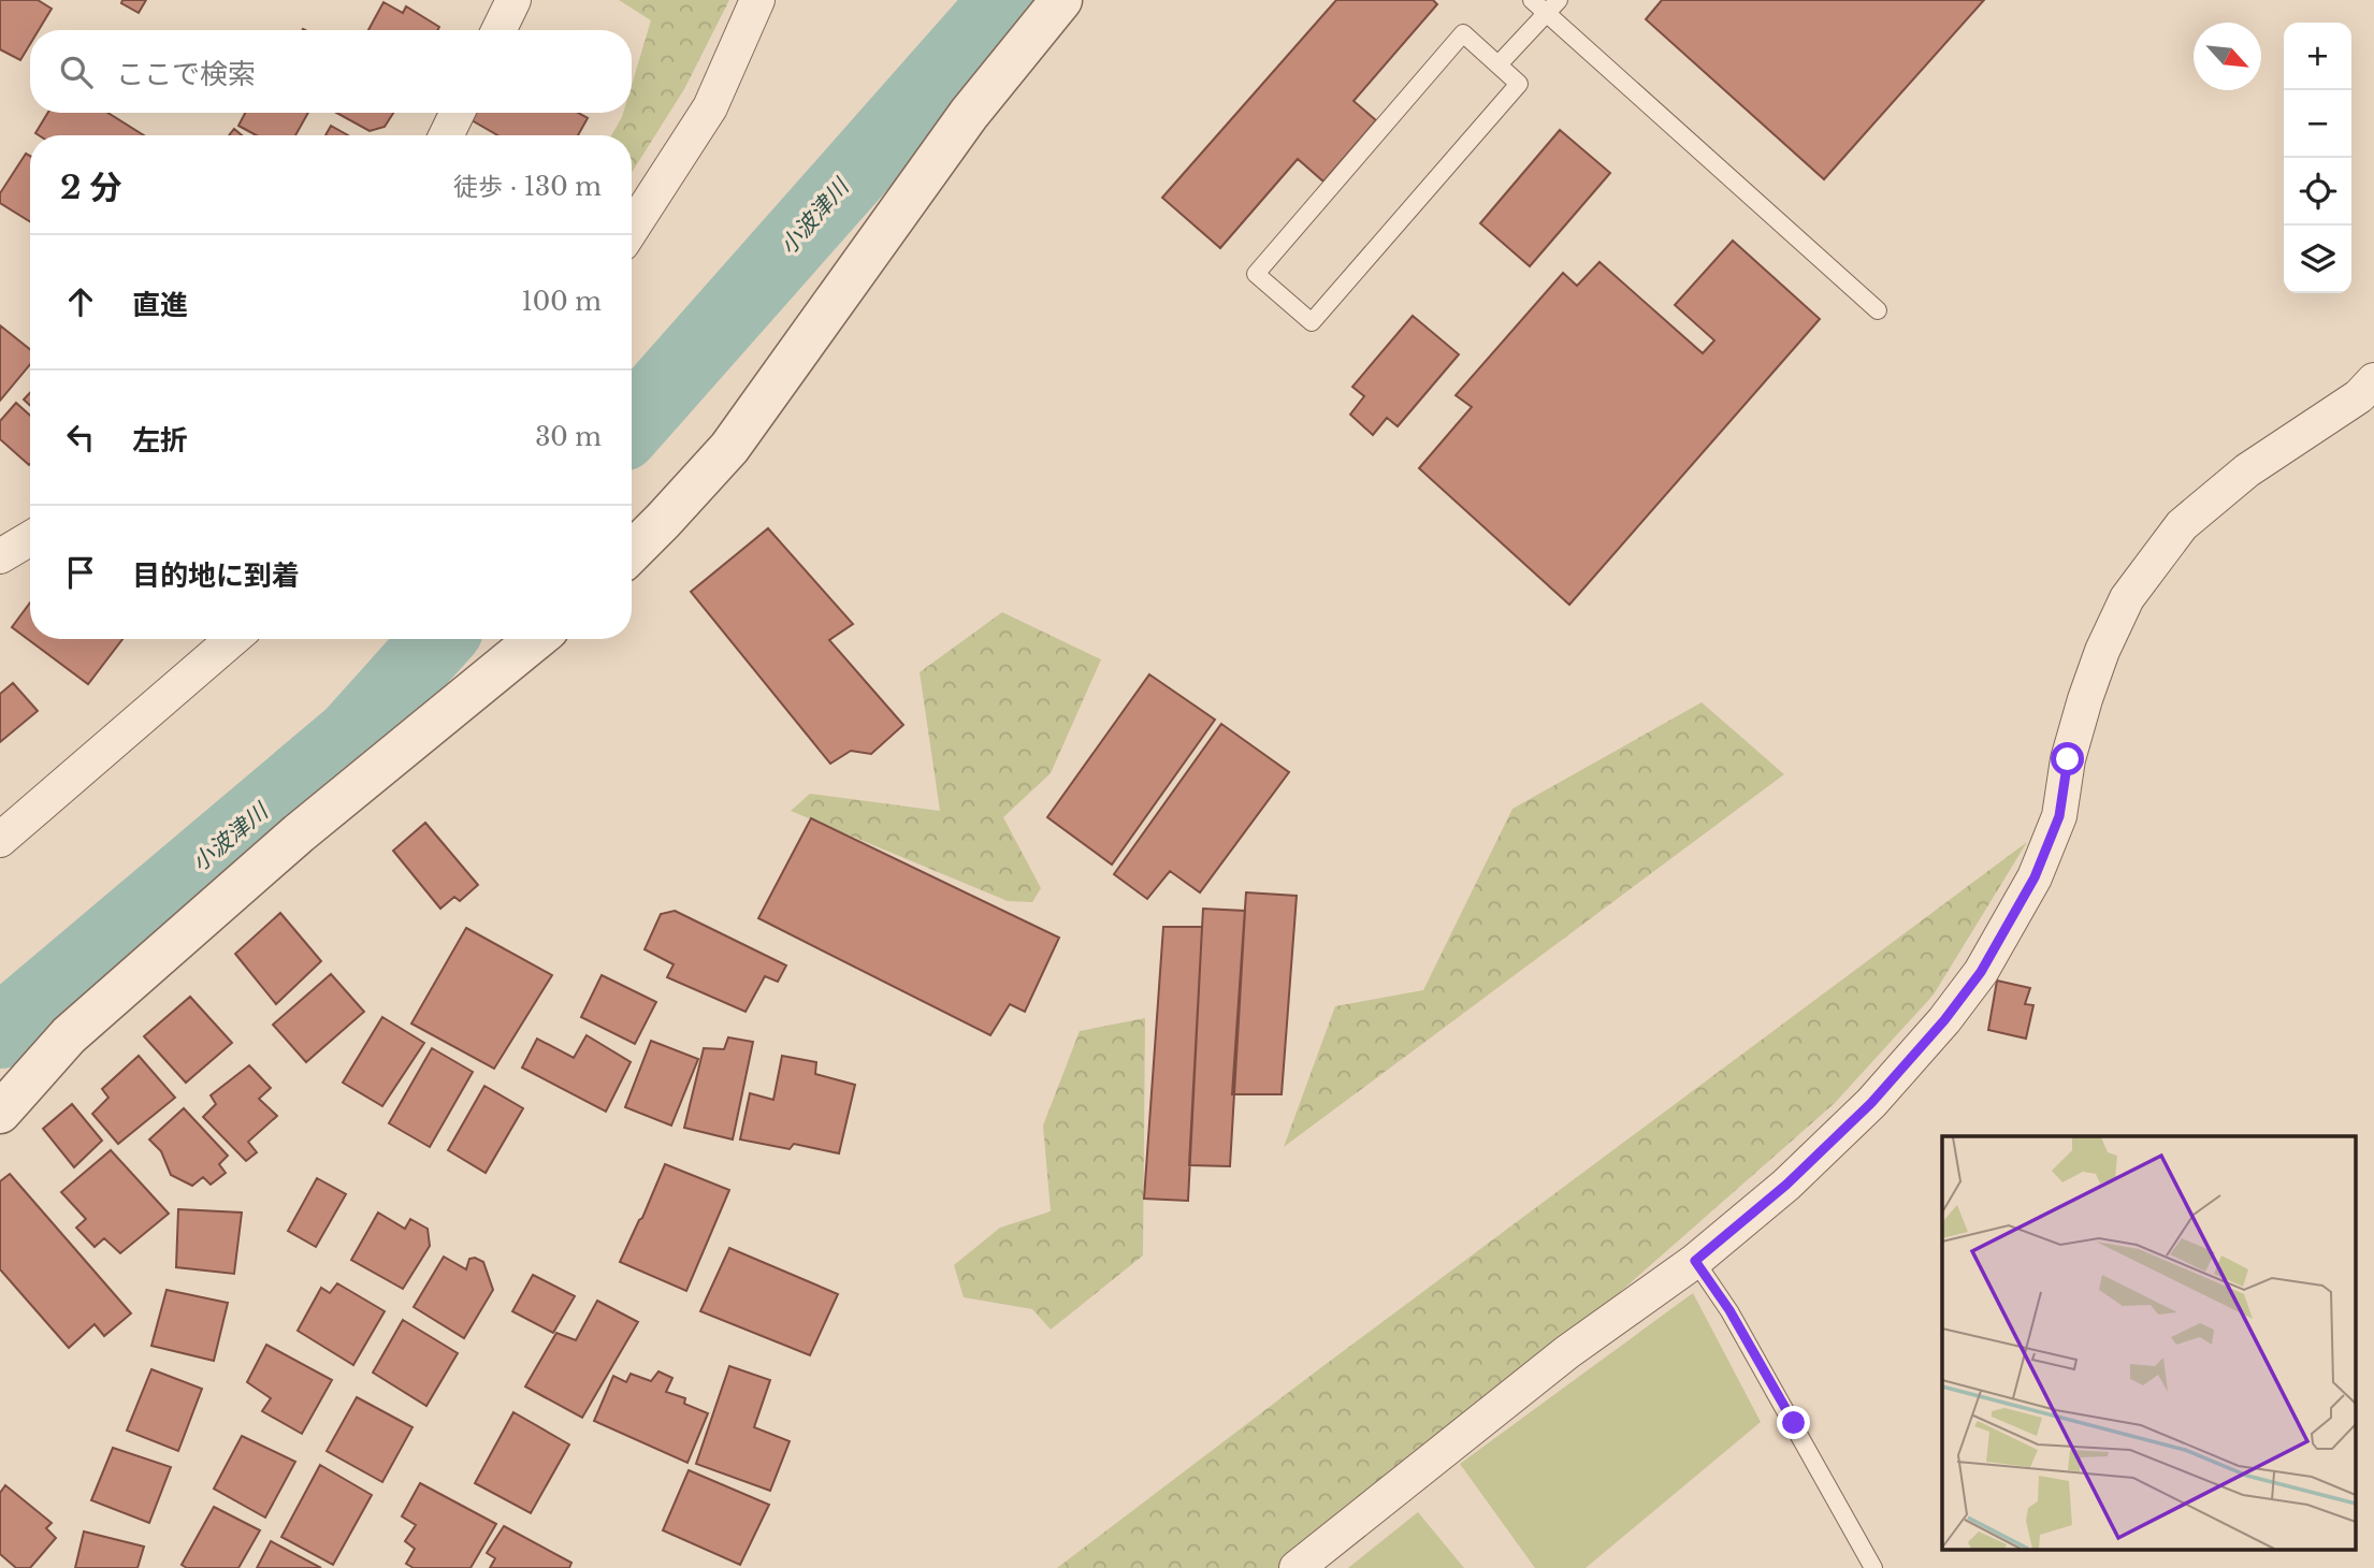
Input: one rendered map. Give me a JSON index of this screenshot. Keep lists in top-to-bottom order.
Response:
{
  "water": ["小波津川"],
  "north": "bottom right",
  "page": {
    "map_buttons": ["+", "−"],
    "search": "ここで検索",
    "heading": ["2 分", "徒歩 · 130 m"],
    "list": [
      ["直進", "100 m"],
      ["左折", "30 m"],
      "目的地に到着"
    ]
  }
}
